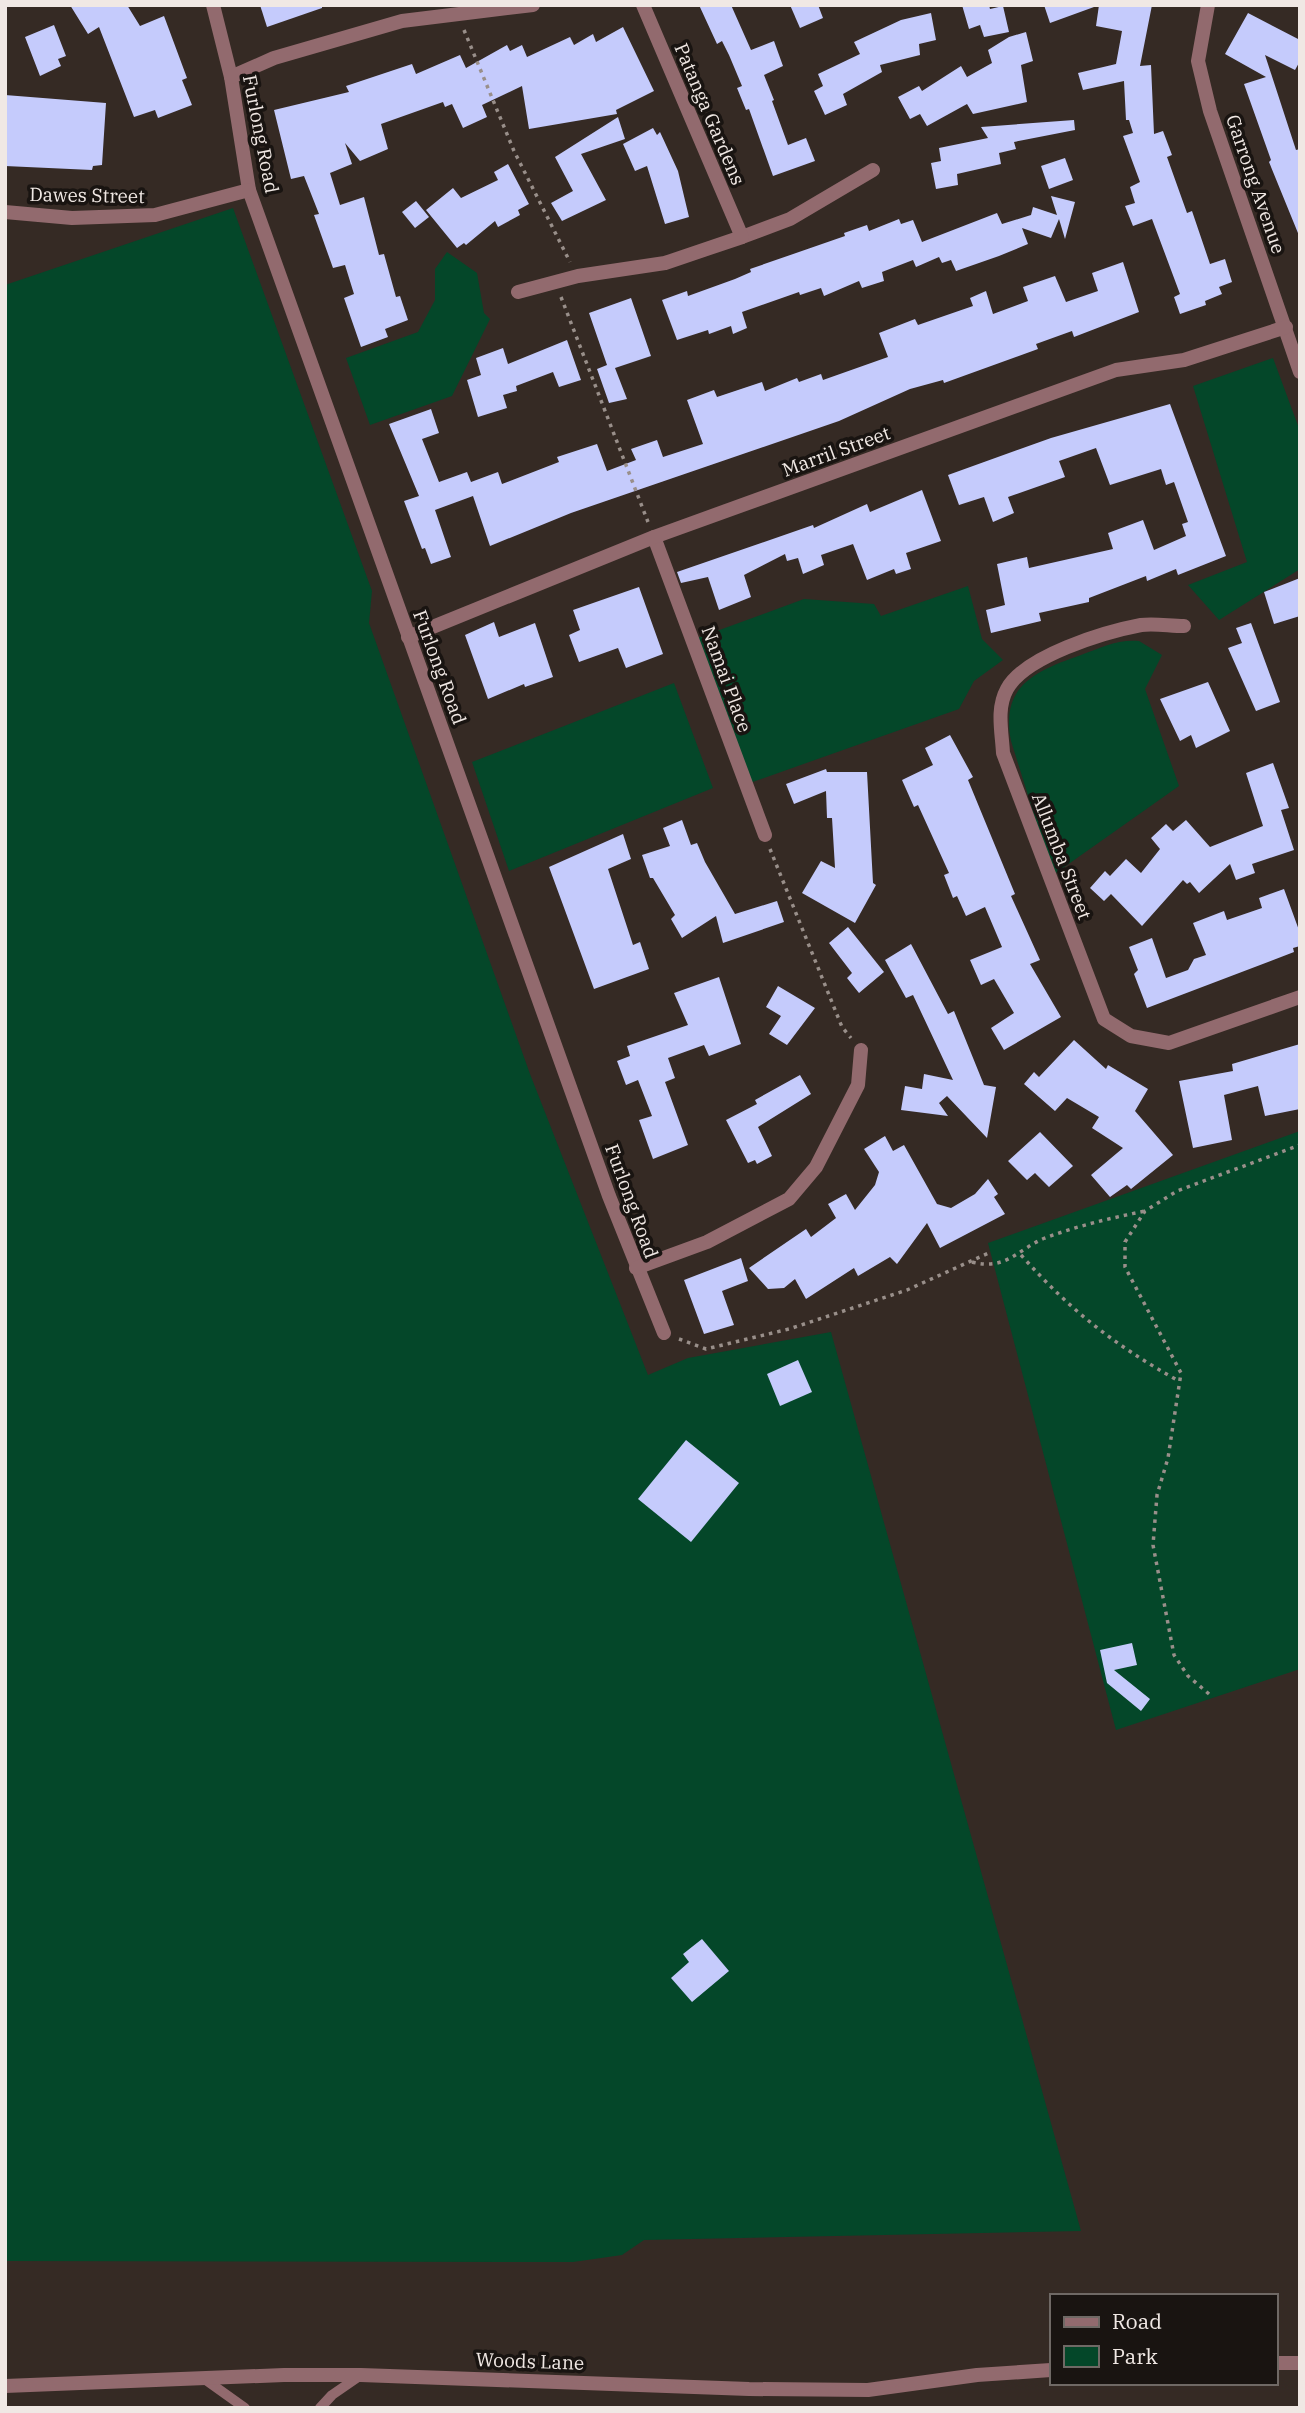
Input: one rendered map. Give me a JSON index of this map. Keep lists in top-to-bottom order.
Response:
{
  "streets": {
    "street": [
      "Patanga Gardens",
      "Furlong Road",
      "Garrong Avenue",
      "Dawes Street",
      "Marril Street",
      "Namai Place",
      "Allumba Street",
      "Woods Lane"
    ]
  },
  "crossings": [
    ["Furlong Road", "Dawes Street"],
    ["Furlong Road", "Marril Street"],
    ["Garrong Avenue", "Marril Street"],
    ["Marril Street", "Namai Place"]
  ],
  "legend": ["Road", "Park"]
}
